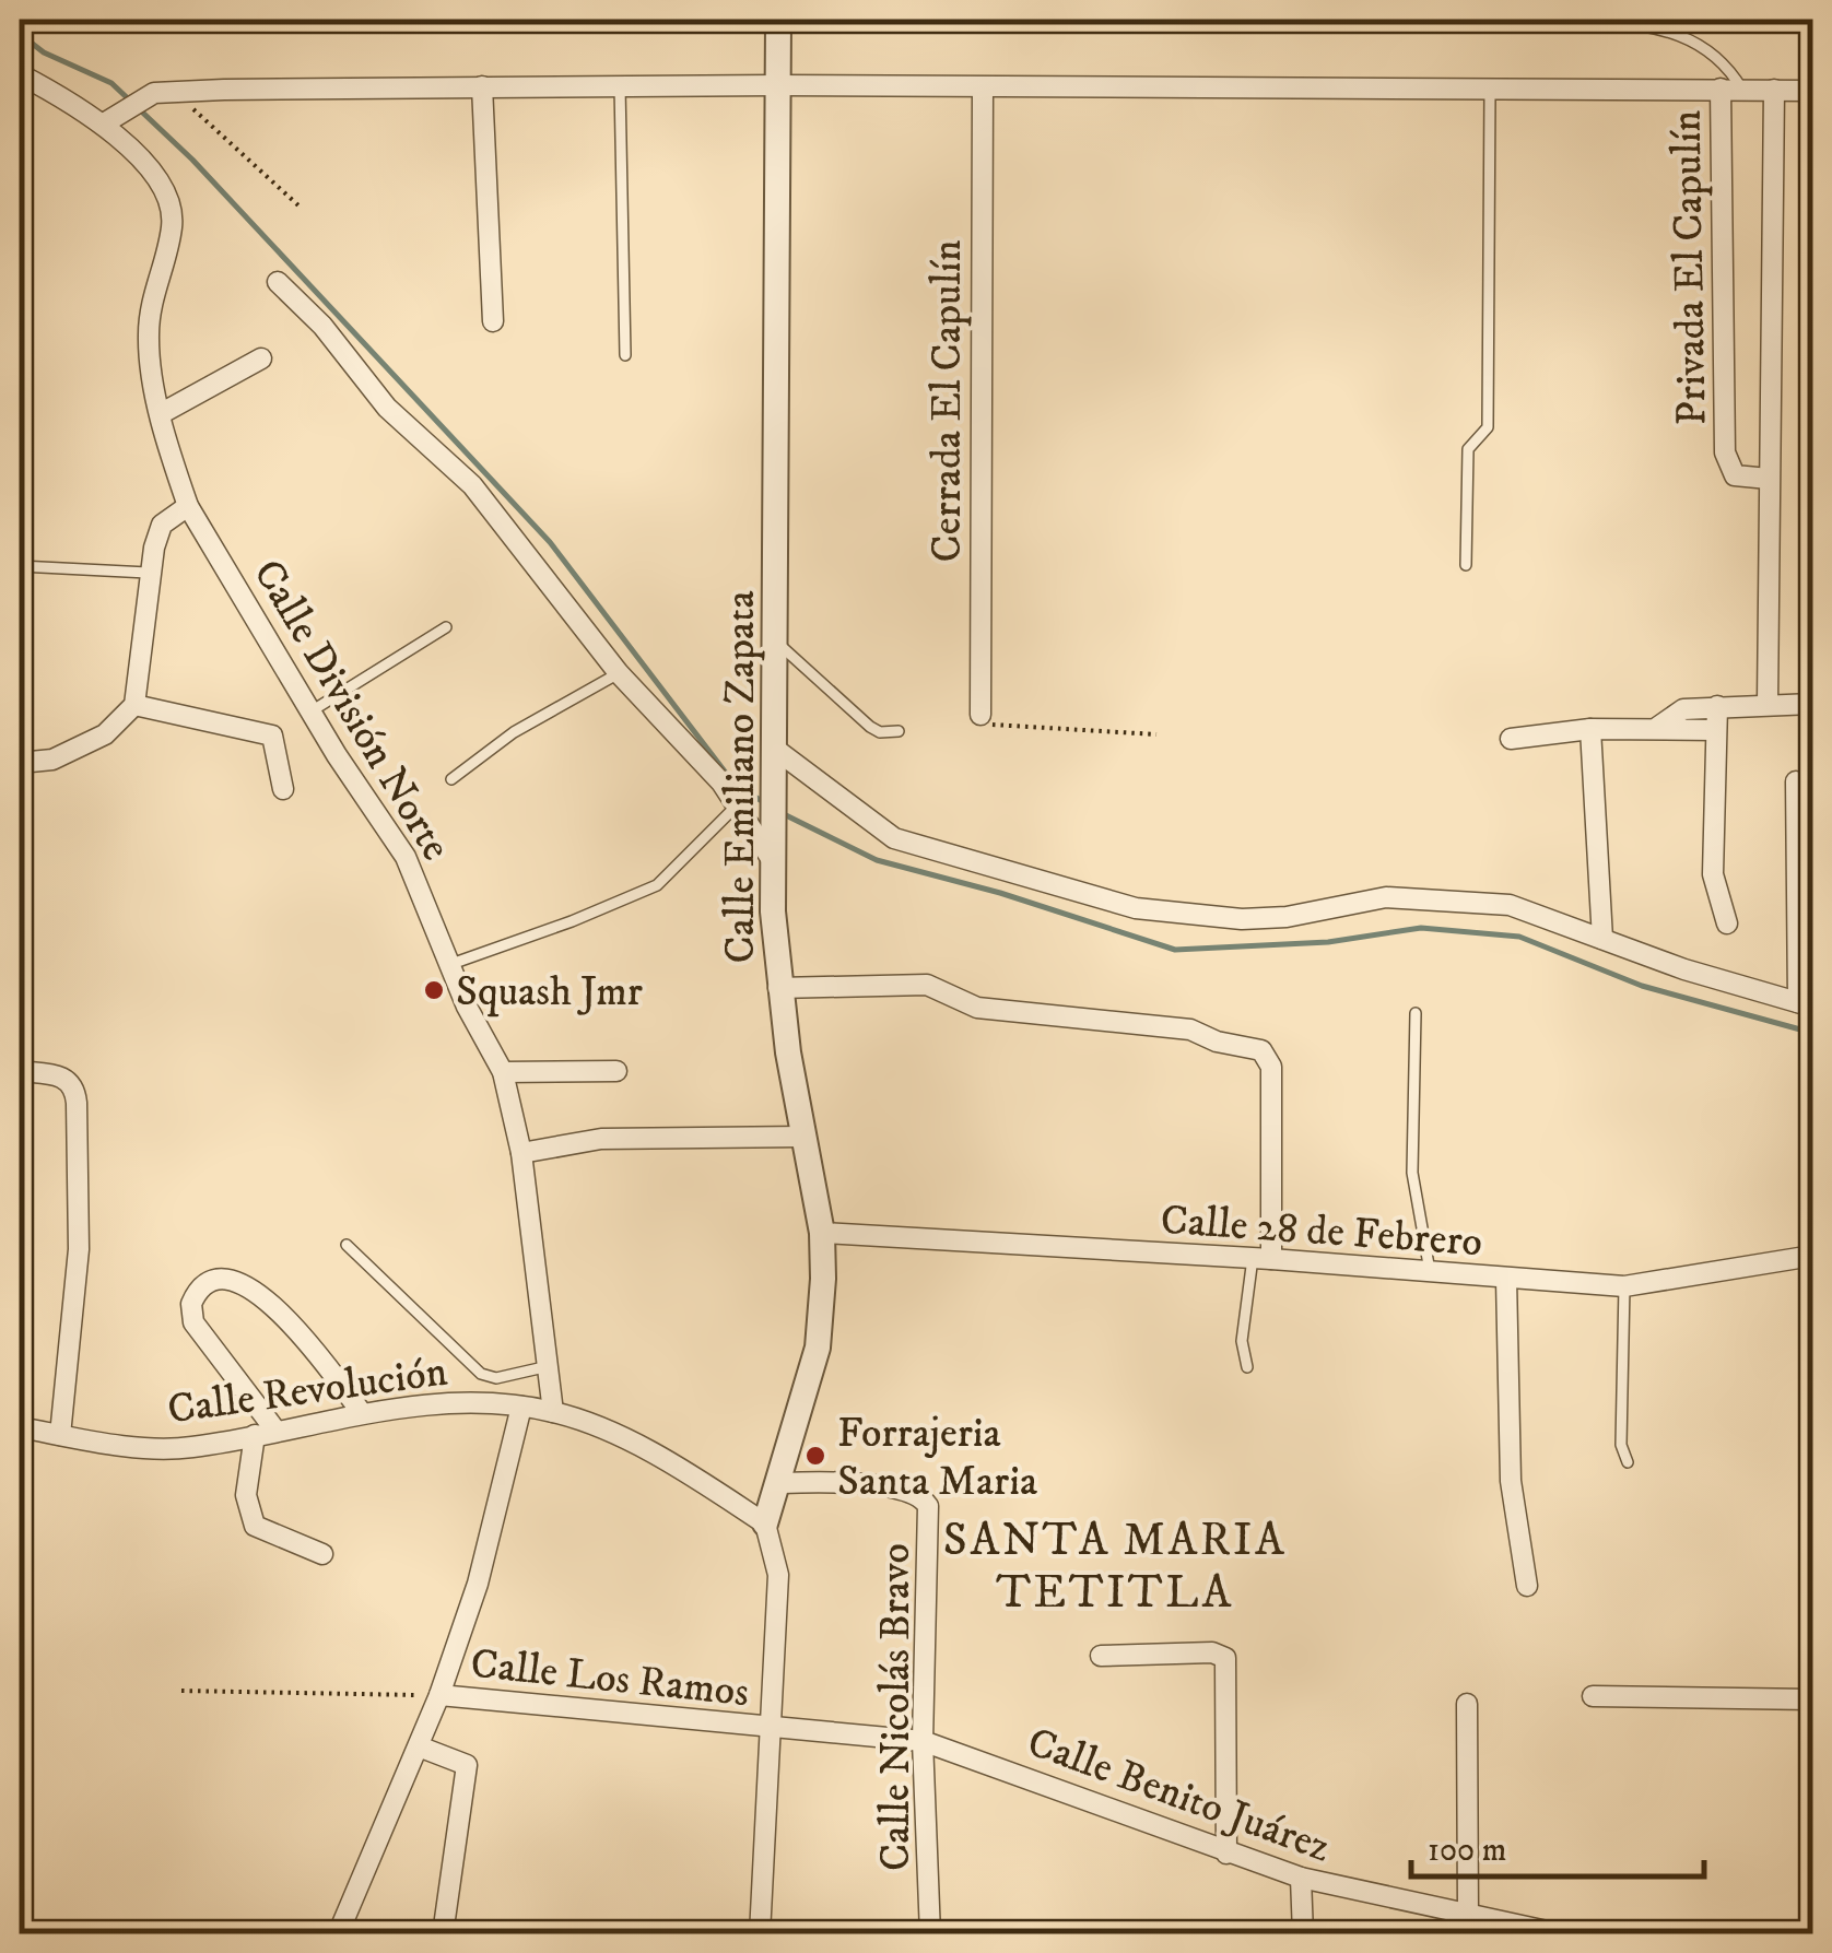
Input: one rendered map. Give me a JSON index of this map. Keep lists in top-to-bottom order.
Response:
{
  "streets": {
    "street": [
      "Privada El Capulín",
      "Cerrada El Capulín",
      "Calle División Norte",
      "Calle Emiliano Zapata",
      "Calle 28 de Febrero",
      "Calle Revolución",
      "Calle Los Ramos",
      "Calle Nicolás Bravo",
      "Calle Benito Juárez"
    ]
  },
  "crossings": [
    ["Calle División Norte", "Calle Revolución"],
    ["Calle Emiliano Zapata", "Calle 28 de Febrero"],
    ["Calle Emiliano Zapata", "Calle Revolución"],
    ["Calle Emiliano Zapata", "Calle Nicolás Bravo"],
    ["Calle Los Ramos", "Calle Benito Juárez"],
    ["Calle Nicolás Bravo", "Calle Benito Juárez"]
  ],
  "districts": ["SANTA MARIA TETITLA"],
  "places": ["Squash Jmr", "Forrajeria Santa Maria"],
  "scale_bar": "100 m"
}
